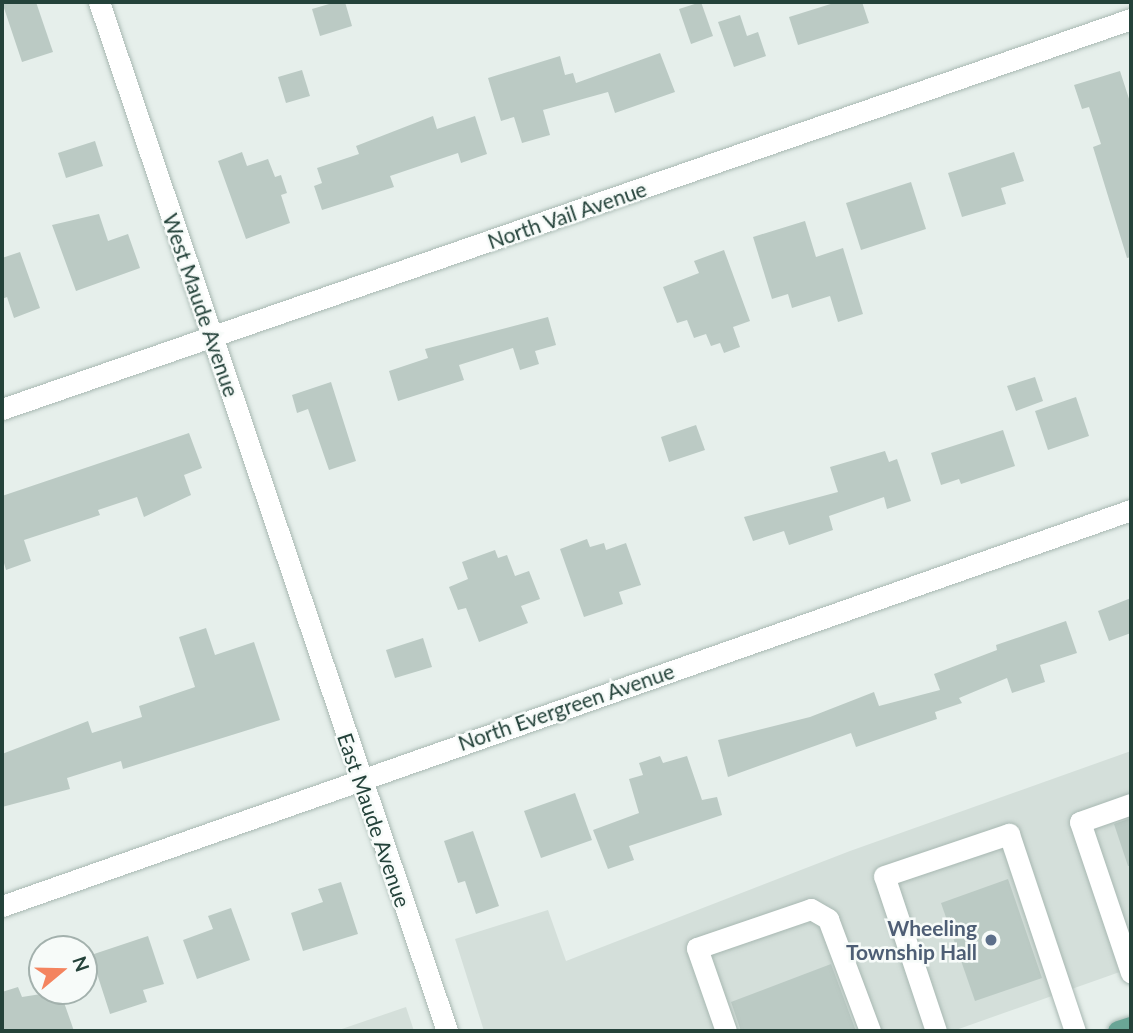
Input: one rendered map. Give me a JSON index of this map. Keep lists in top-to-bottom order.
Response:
{
  "streets": {
    "street": [
      "North Vail Avenue",
      "West Maude Avenue",
      "North Evergreen Avenue",
      "East Maude Avenue"
    ]
  },
  "crossings": [
    ["North Vail Avenue", "West Maude Avenue"],
    ["West Maude Avenue", "East Maude Avenue"],
    ["North Evergreen Avenue", "East Maude Avenue"]
  ],
  "places": ["Wheeling Township Hall"],
  "north": "right"
}
